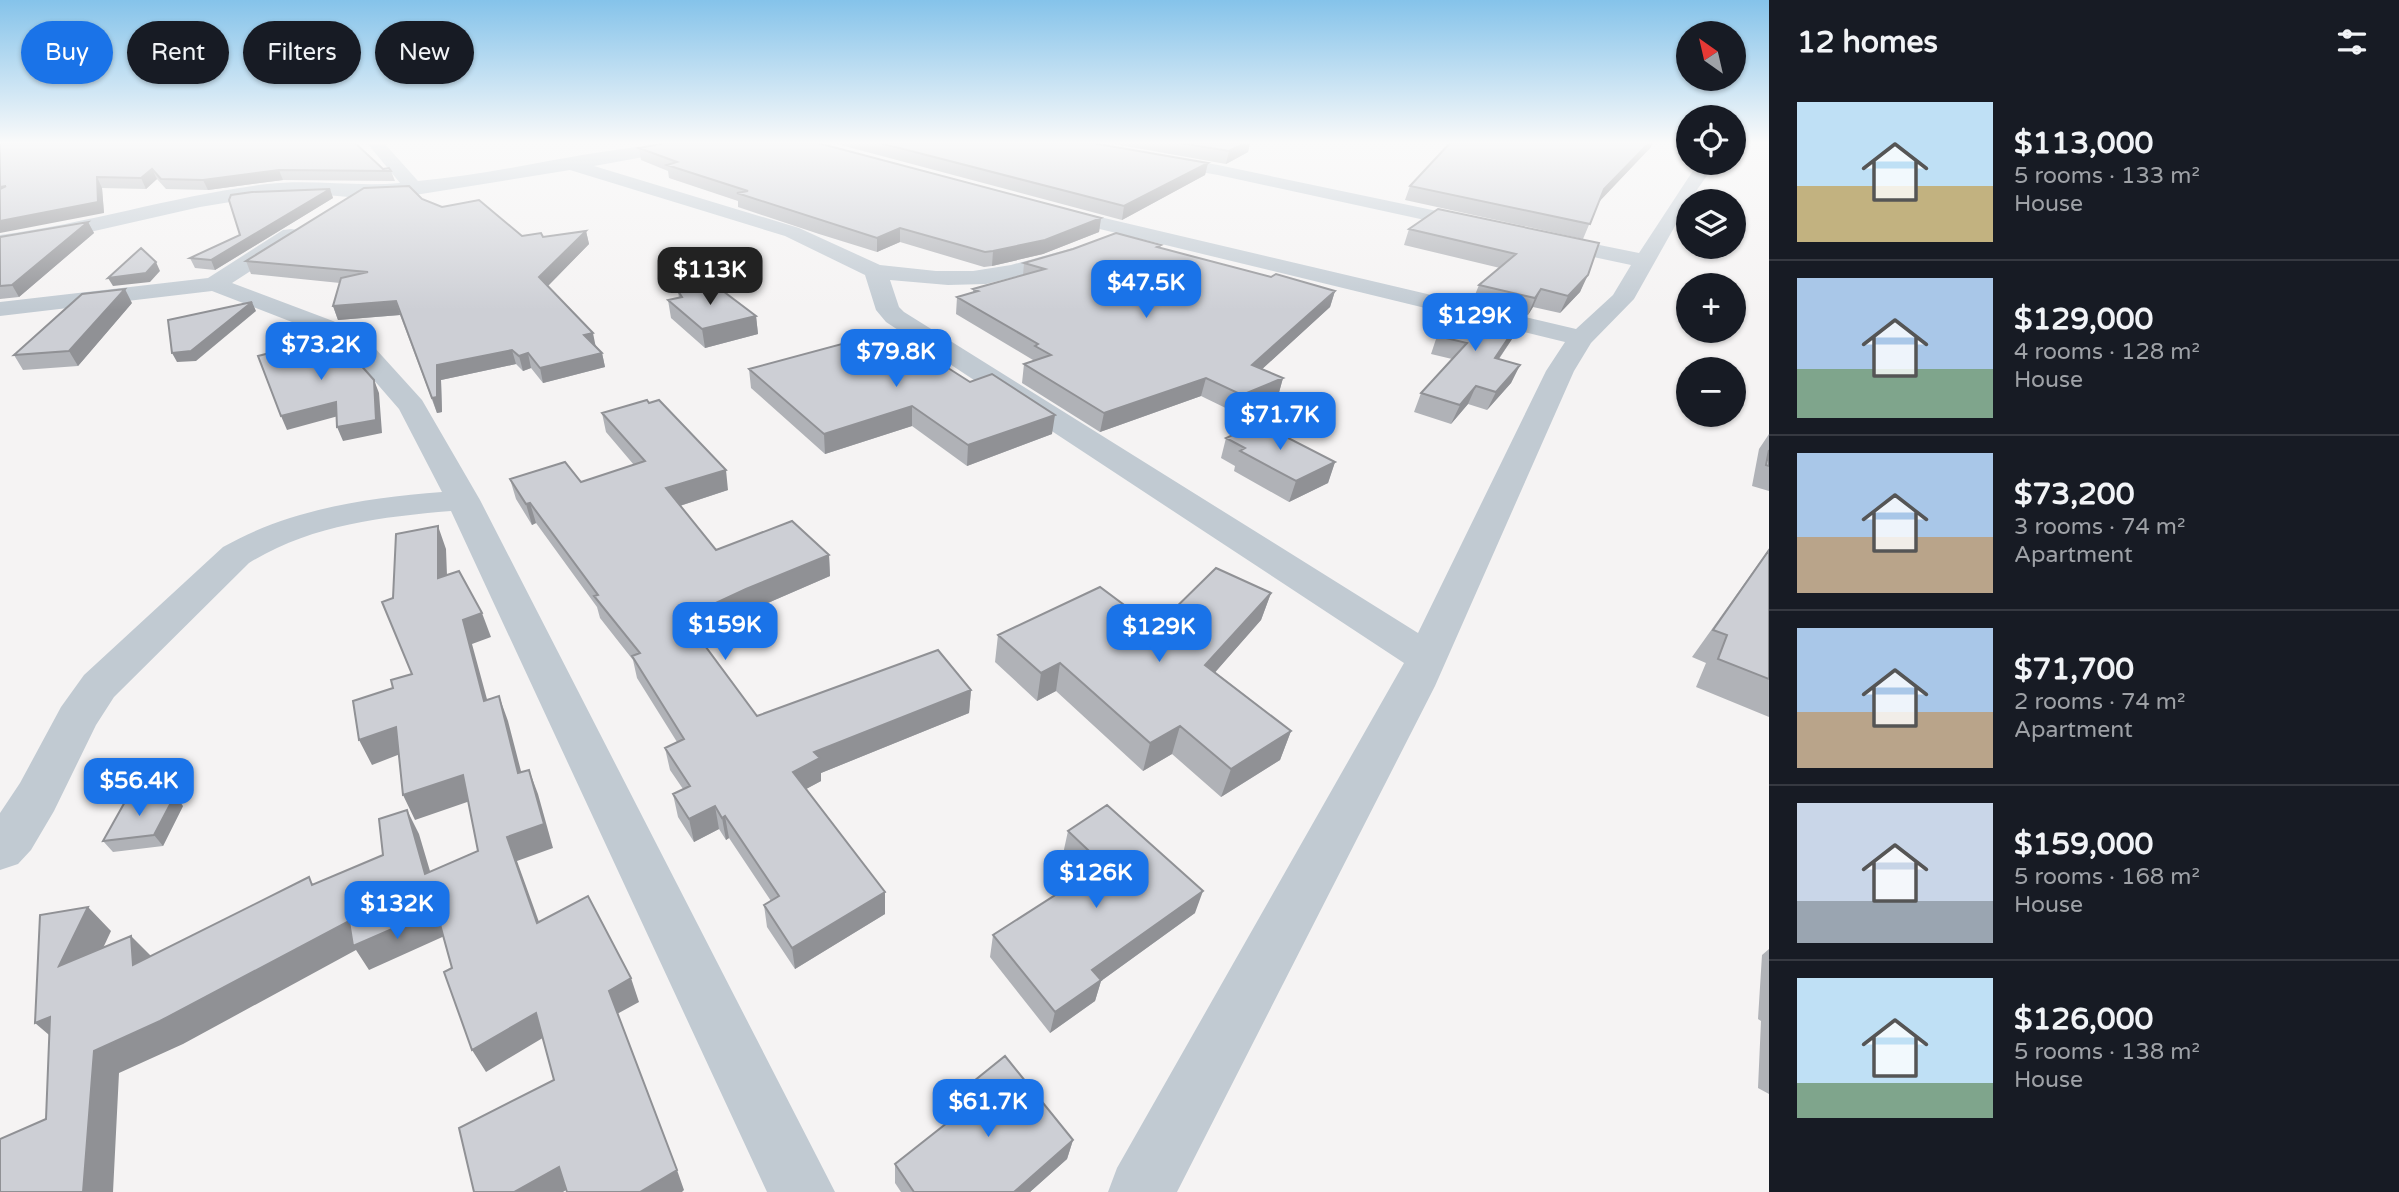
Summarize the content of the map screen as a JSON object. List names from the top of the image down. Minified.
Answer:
{"north":"top left","page":{"heading":"12 homes","map_buttons":["+","−"],"chip":["Buy","Rent","Filters","New"],"list":[{"name":"$113,000","note":"5 rooms · 133 m² · House"},{"name":"$129,000","note":"4 rooms · 128 m² · House"},{"name":"$73,200","note":"3 rooms · 74 m² · Apartment"},{"name":"$71,700","note":"2 rooms · 74 m² · Apartment"},{"name":"$159,000","note":"5 rooms · 168 m² · House"},{"name":"$126,000","note":"5 rooms · 138 m² · House"}],"price":["$113K","$47.5K","$129K","$73.2K","$79.8K","$71.7K","$159K","$129K","$56.4K","$126K","$132K","$61.7K"]}}
